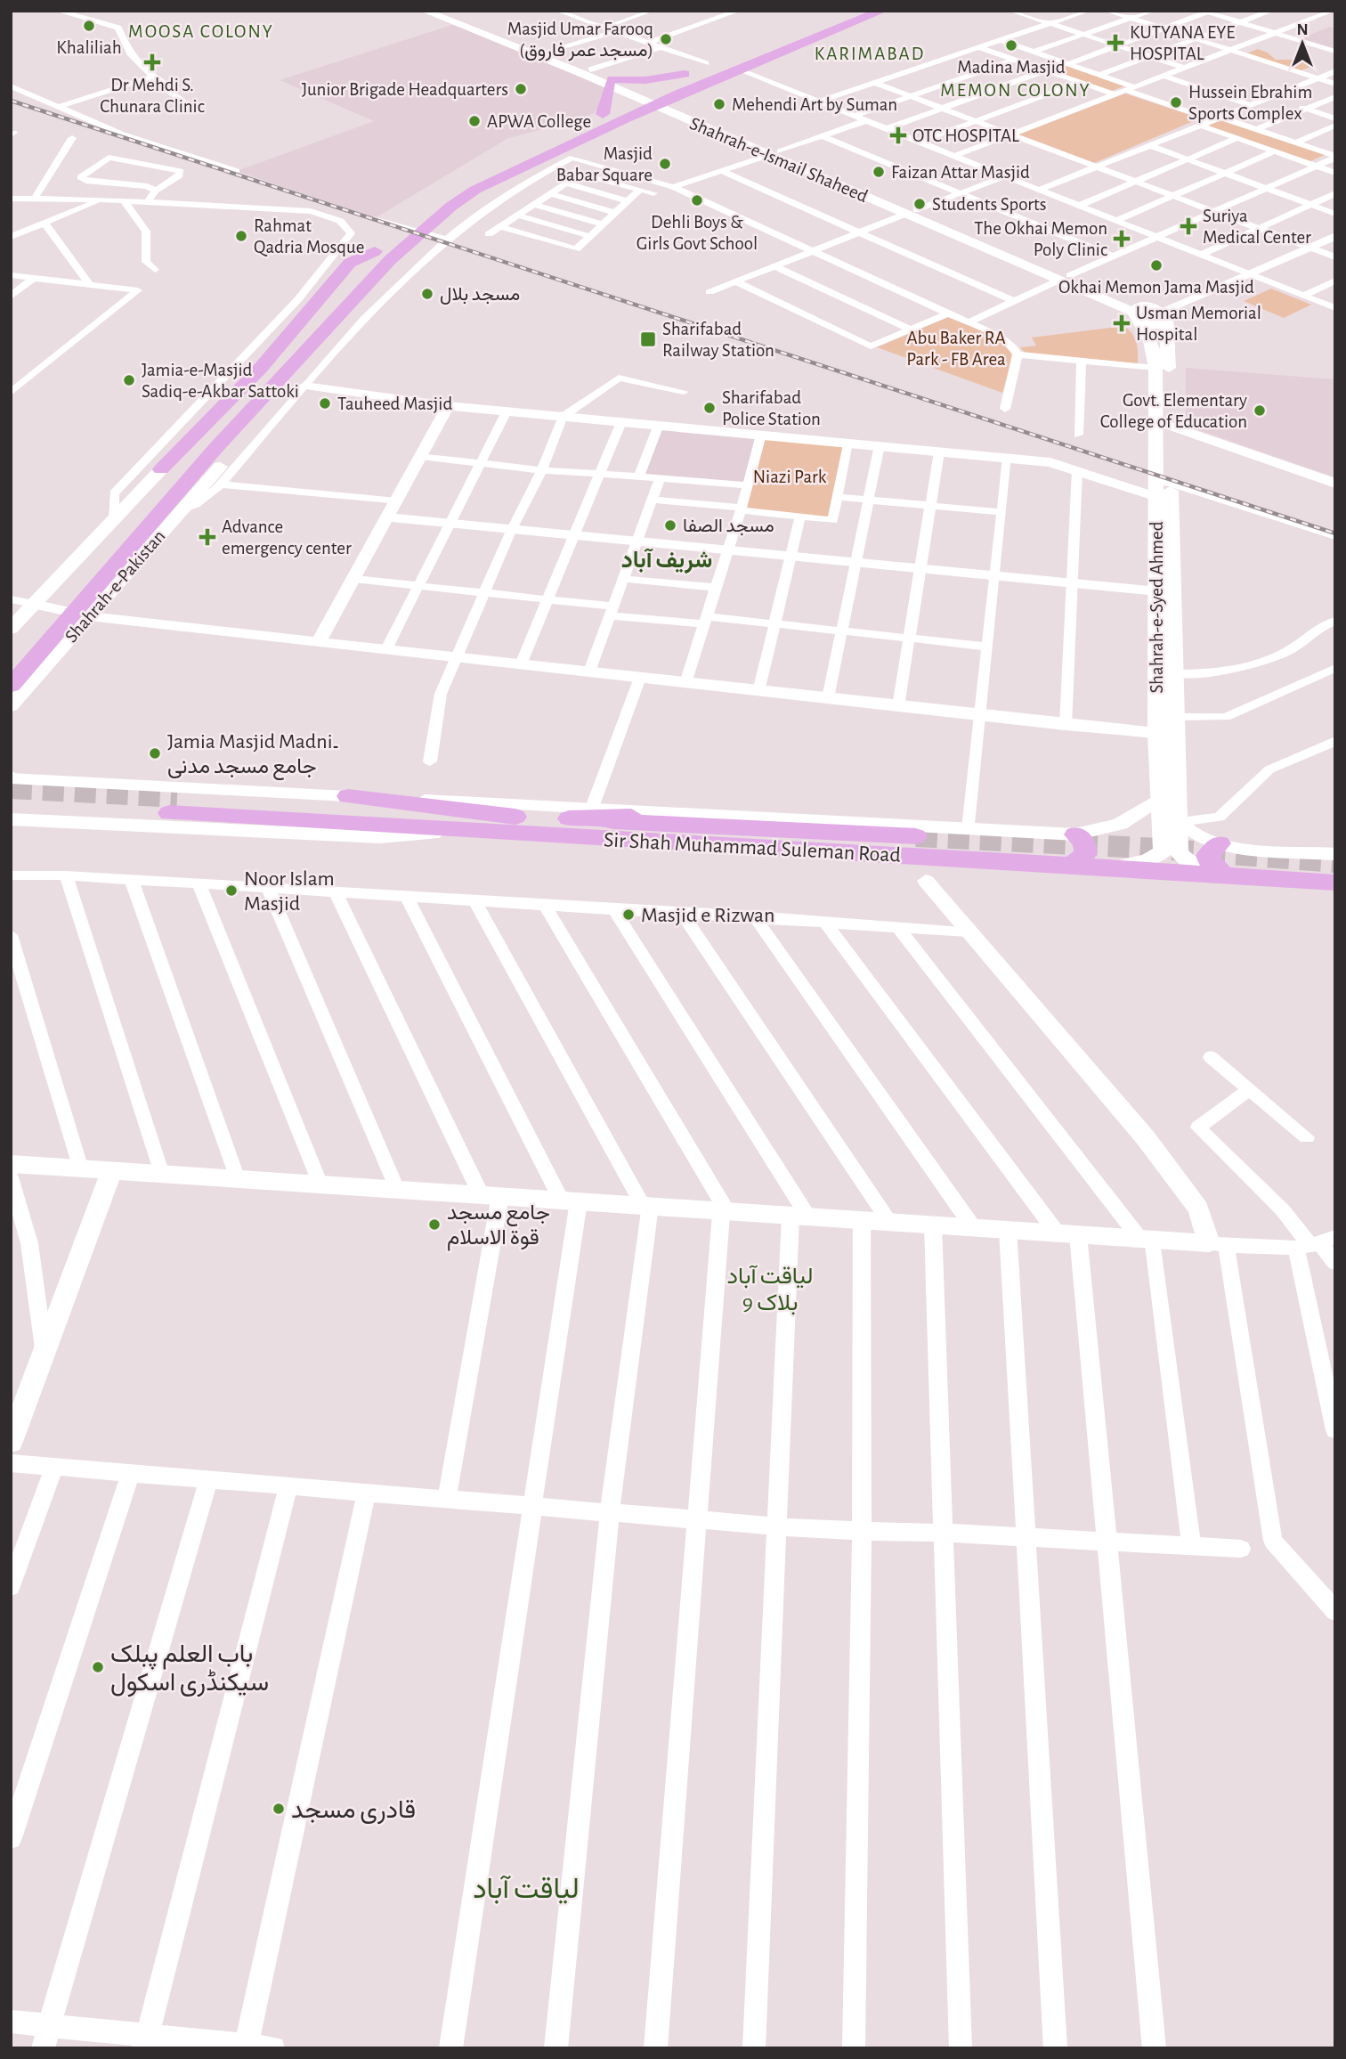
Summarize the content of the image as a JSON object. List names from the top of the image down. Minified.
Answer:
{"streets":{"highway":["Sir Shah Muhammad Suleman Road"],"main road":["Shahrah-e-Ismail Shaheed","Shahrah-e-Pakistan","Shahrah-e-Syed Ahmed"]},"crossings":[["Shahrah-e-Ismail Shaheed","Shahrah-e-Syed Ahmed"],["Shahrah-e-Syed Ahmed","Sir Shah Muhammad Suleman Road"]],"districts":["MOOSA COLONY","KARIMABAD","MEMON COLONY","شريف آباد","لیاقت آباد بلاک 9","لیاقت آباد"],"parks":["Abu Baker RA Park - FB Area","Niazi Park"],"places":{"other":["Khaliliah","Masjid Umar Farooq (مسجد عمر فاروق)","Madina Masjid","Junior Brigade Headquarters","Hussein Ebrahim Sports Complex","Mehendi Art by Suman","APWA College","Masjid Babar Square","Faizan Attar Masjid","Dehli Boys & Girls Govt School","Students Sports","Rahmat Qadria Mosque","Okhai Memon Jama Masjid","مسجد بلال","Jamia-e-Masjid Sadiq-e-Akbar Sattoki","Tauheed Masjid","Sharifabad Police Station","Govt. Elementary College of Education","مسجد الصفا","Jamia Masjid Madni۔ جامع مسجد مدنی","Noor Islam Masjid","Masjid e Rizwan","جامع مسجد قوۃ الاسلام","باب العلم پبلک سیکنڈری اسکول","قادری مسجد"],"health":["KUTYANA EYE HOSPITAL","Dr Mehdi S. Chunara Clinic","OTC HOSPITAL","Suriya Medical Center","The Okhai Memon Poly Clinic","Usman Memorial Hospital","Advance emergency center"],"transit":["Sharifabad Railway Station"]},"north":"top"}
